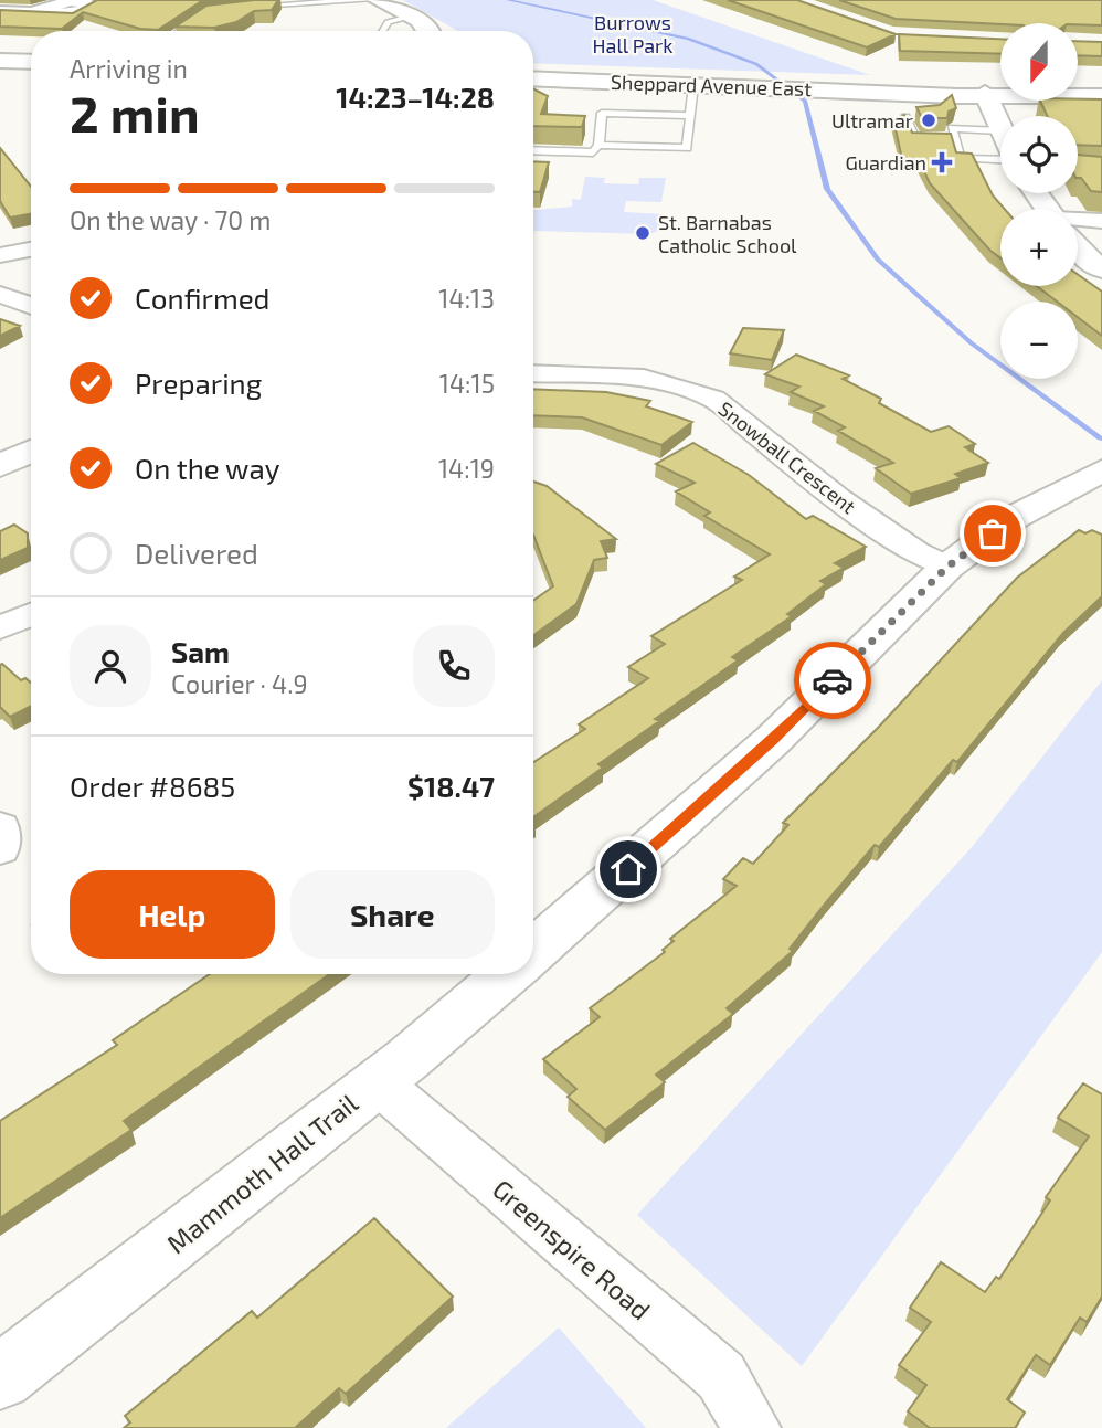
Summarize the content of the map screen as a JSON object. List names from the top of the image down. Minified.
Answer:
{"streets":{"street":["Sheppard Avenue East","Snowball Crescent","Mammoth Hall Trail","Greenspire Road"]},"crossings":[["Mammoth Hall Trail","Greenspire Road"]],"parks":["Burrows Hall Park"],"places":{"other":["Ultramar","St. Barnabas Catholic School"],"health":["Guardian"]},"north":"bottom","page":{"map_buttons":["+","−"],"heading":["2 min","Arriving in","14:23–14:28"],"panel":["Sam","Courier · 4.9","Order #8685","$18.47"],"bar":"On the way · 70 m","list":[["Confirmed","14:13"],["Preparing","14:15"],["On the way","14:19"],"Delivered"],"buttons":["Help","Share"]}}
